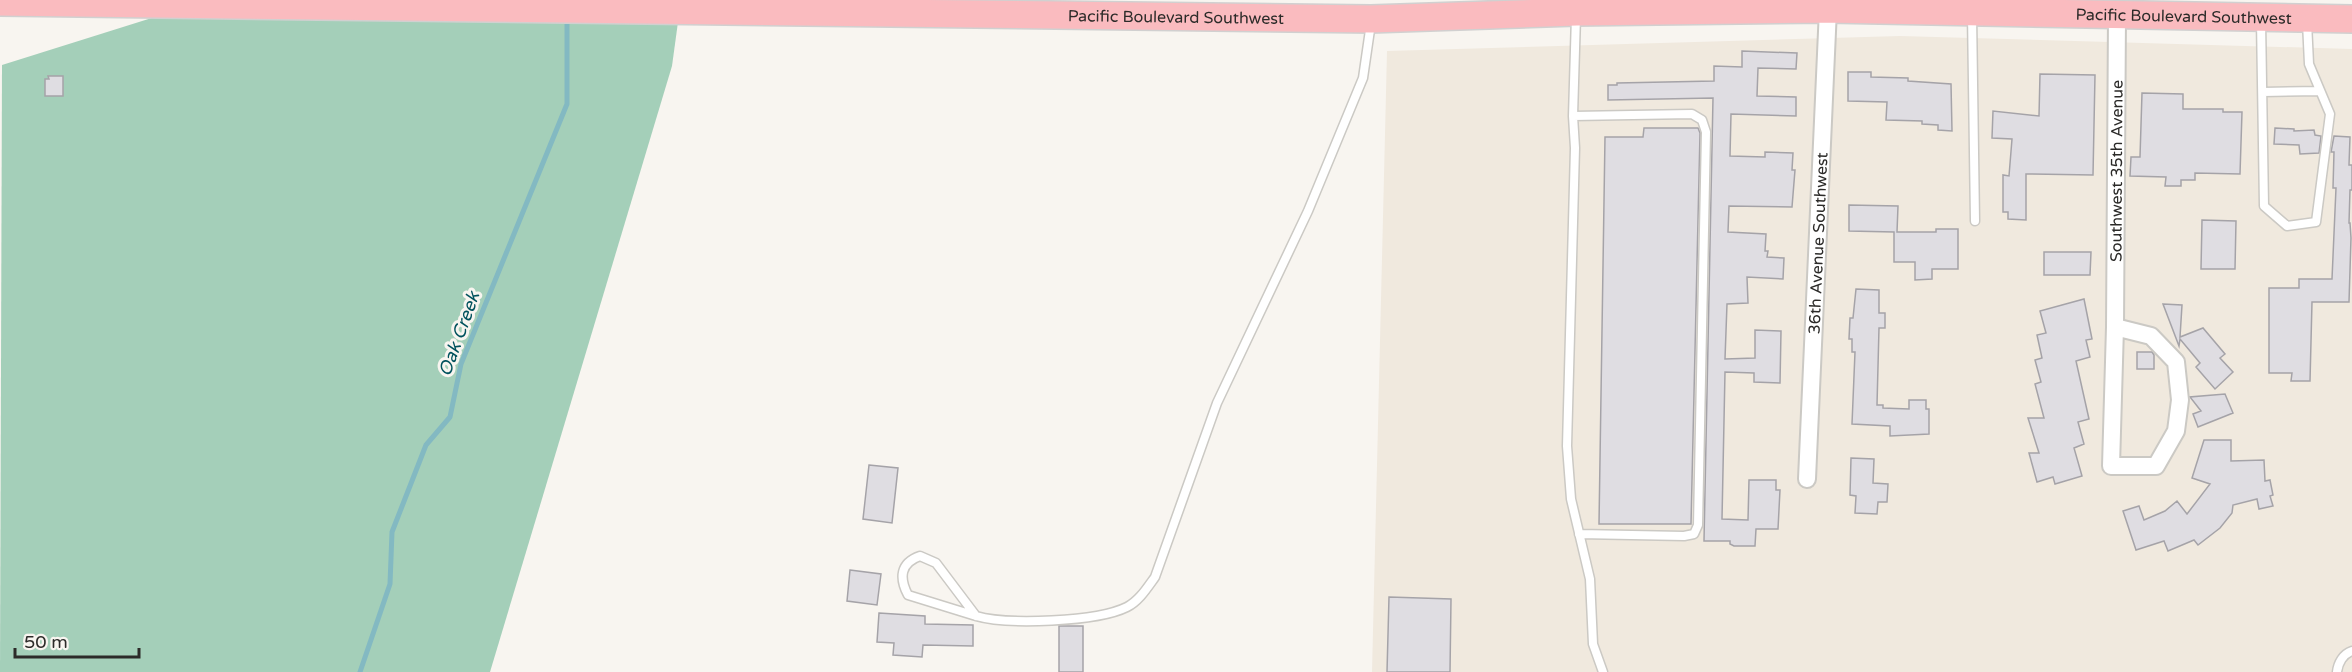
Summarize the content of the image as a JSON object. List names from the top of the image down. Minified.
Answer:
{"streets":{"main road":["Pacific Boulevard Southwest"],"street":["Southwest 35th Avenue","36th Avenue Southwest"]},"crossings":[["Pacific Boulevard Southwest","Southwest 35th Avenue"],["Pacific Boulevard Southwest","36th Avenue Southwest"]],"water":["Oak Creek"],"scale_bar":"50 m"}
